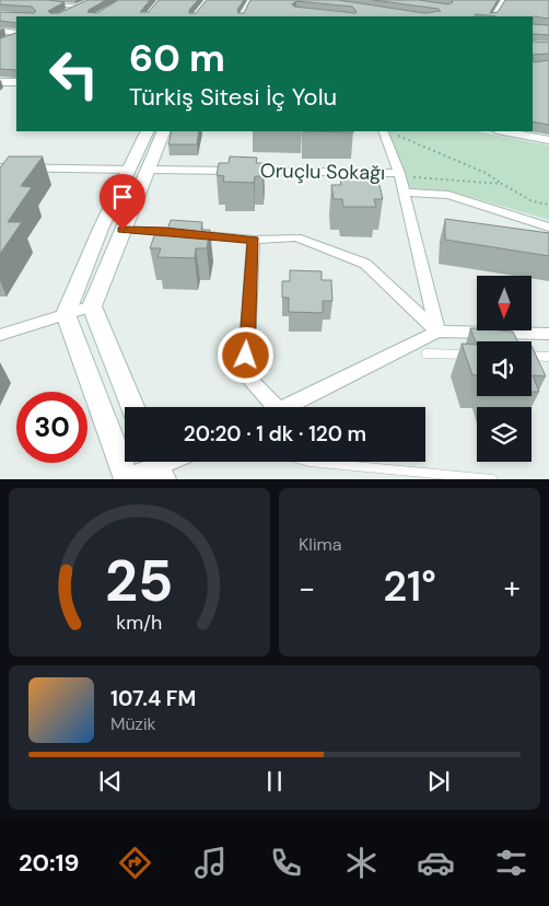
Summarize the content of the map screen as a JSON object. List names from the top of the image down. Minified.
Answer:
{"streets":{"street":["Oruçlu Sokağı"]},"north":"bottom","page":{"turn":["60 m","Türkiş Sitesi İç Yolu"],"limit":"30","trip":"20:20 · 1 dk · 120 m","tile":"Klima","heat":["−","21°","+"],"song":["107.4 FM","Müzik"],"tabs":"20:19","gauge":["25","km/h"]}}
